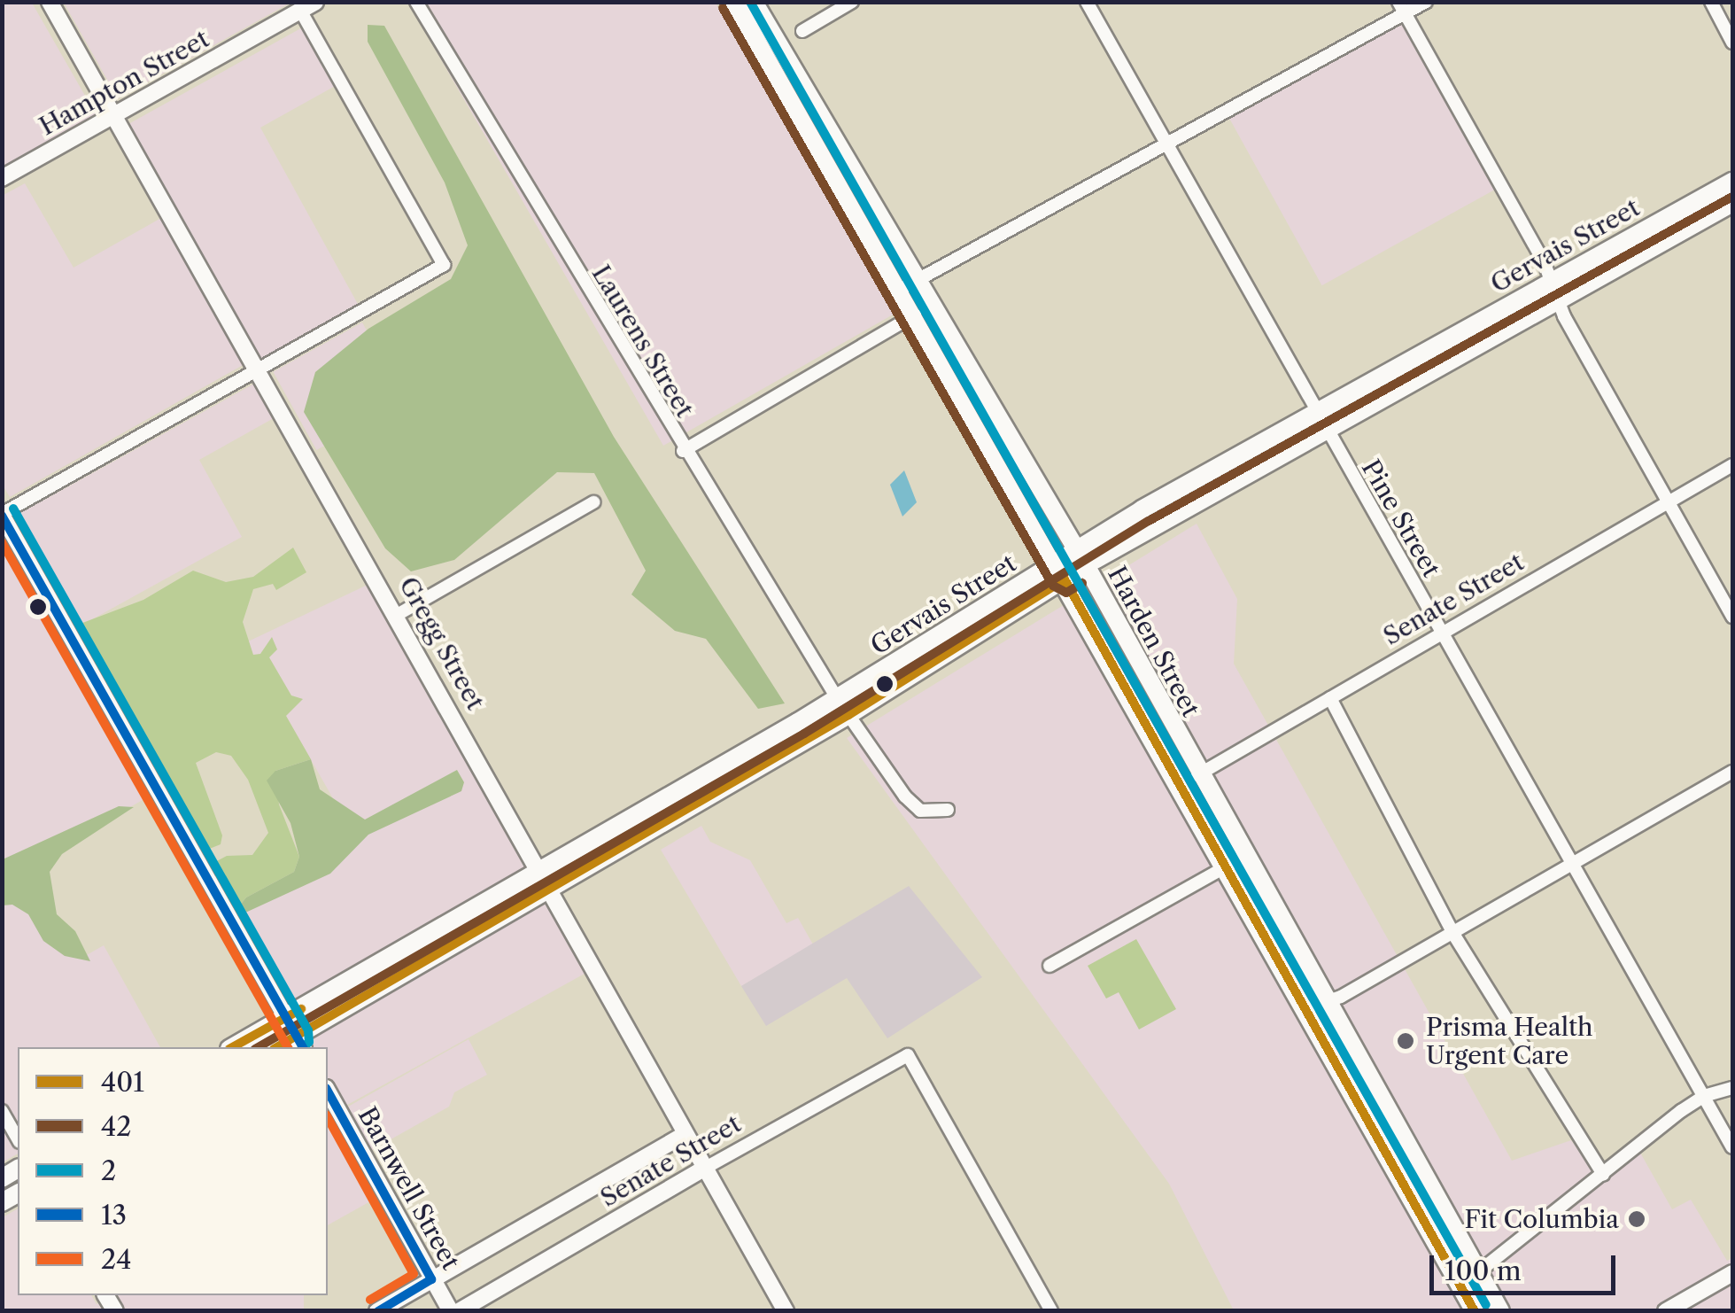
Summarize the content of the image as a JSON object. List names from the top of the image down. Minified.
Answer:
{"streets":{"main road":["Gervais Street","Harden Street"],"street":["Hampton Street","Laurens Street","Pine Street","Senate Street","Gregg Street","Barnwell Street"]},"crossings":[["Hampton Street","Gregg Street"],["Gervais Street","Laurens Street"],["Gervais Street","Pine Street"],["Gervais Street","Harden Street"],["Gervais Street","Gregg Street"],["Pine Street","Senate Street"],["Senate Street","Harden Street"],["Senate Street","Gregg Street"],["Senate Street","Barnwell Street"]],"places":["Prisma Health Urgent Care","Fit Columbia"],"lines":["transit line 2","transit line 42","transit line 13","transit line 24","transit line 401"],"legend":["401","42","2","13","24"],"scale_bar":"100 m"}
